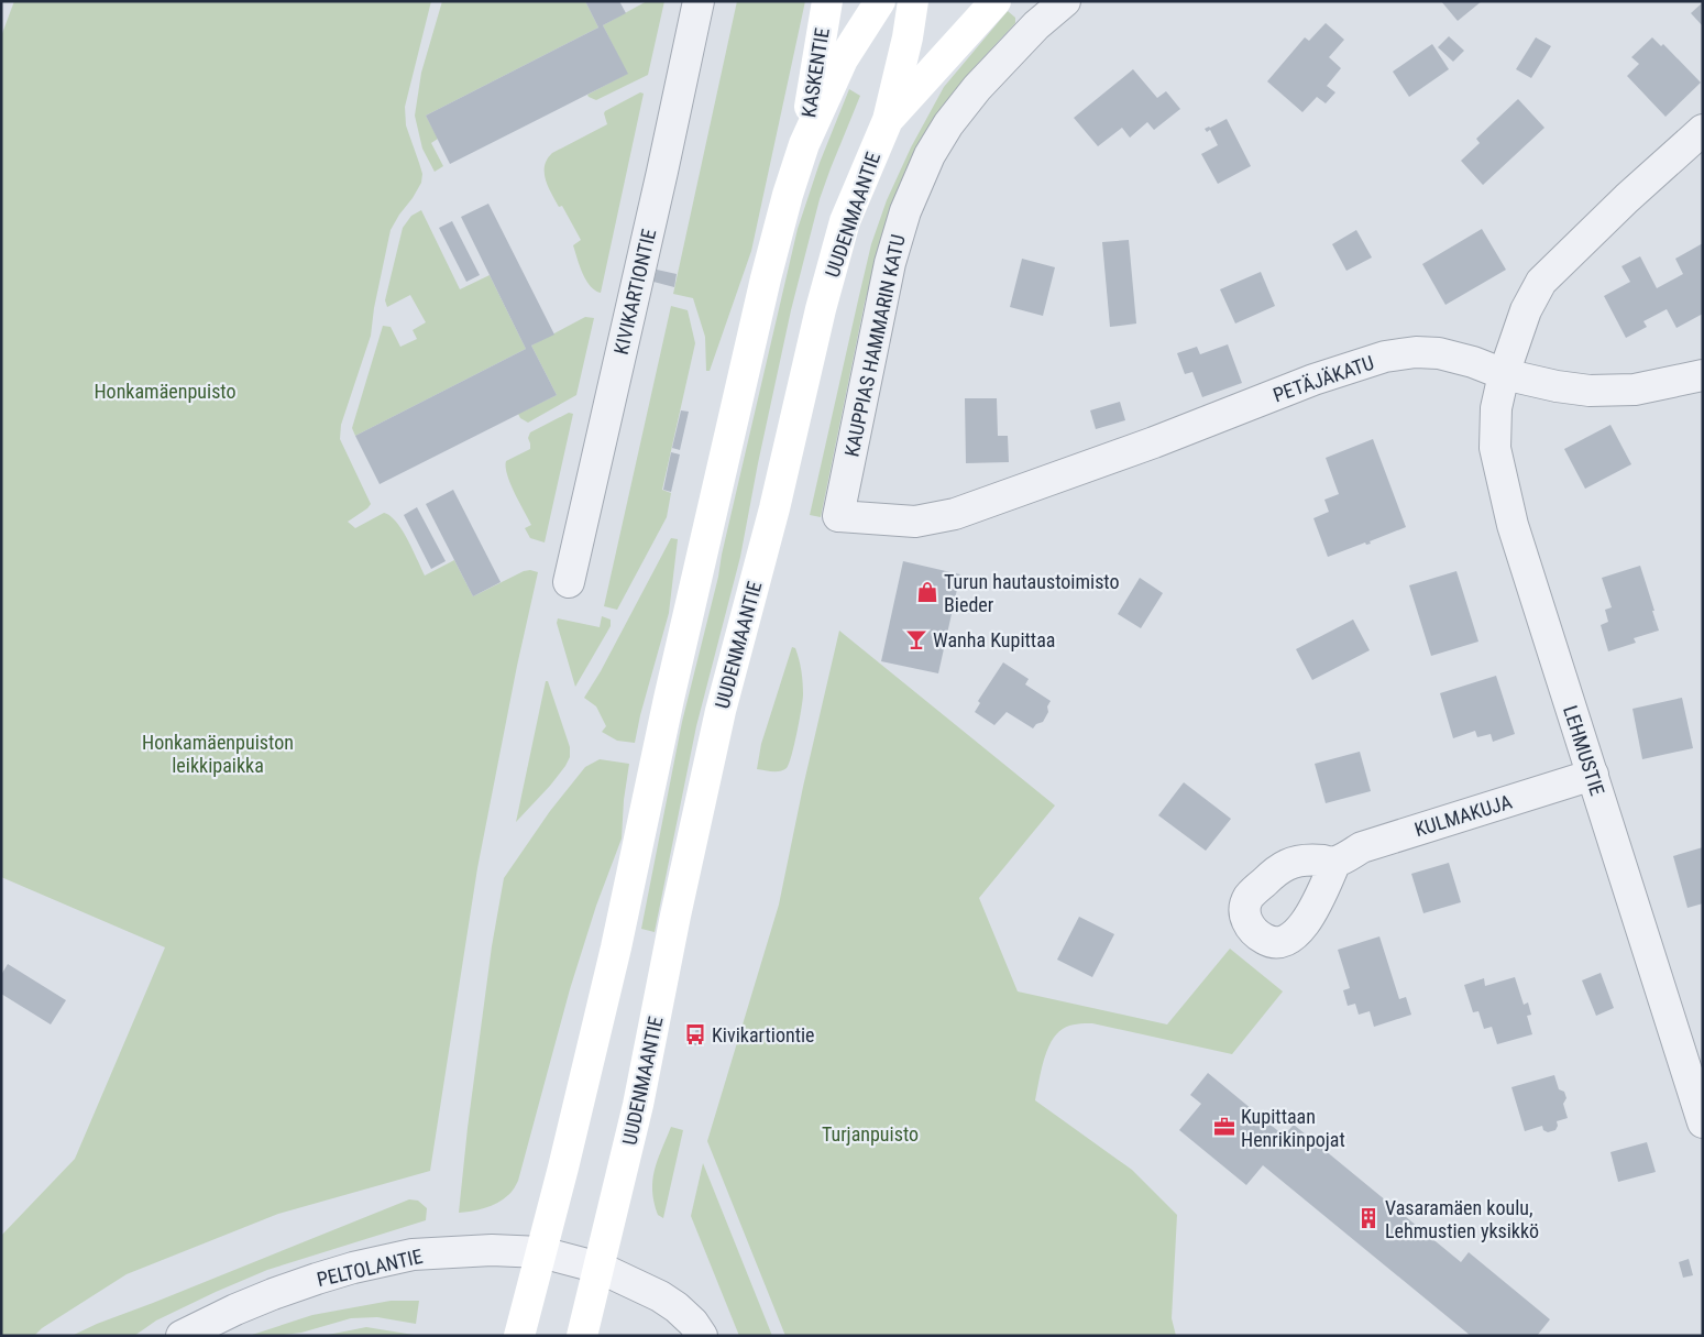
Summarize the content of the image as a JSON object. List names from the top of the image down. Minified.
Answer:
{"streets":{"main road":["KASKENTIE","UUDENMAANTIE"],"street":["KIVIKARTIONTIE","KAUPPIAS HAMMARIN KATU","PETÄJÄKATU","LEHMUSTIE","KULMAKUJA","PELTOLANTIE"]},"crossings":[["UUDENMAANTIE","PELTOLANTIE"],["KAUPPIAS HAMMARIN KATU","PETÄJÄKATU"],["PETÄJÄKATU","LEHMUSTIE"],["LEHMUSTIE","KULMAKUJA"]],"parks":["Honkamäenpuisto","Honkamäenpuiston leikkipaikka","Turjanpuisto"],"places":{"shop":["Turun hautaustoimisto Bieder"],"bar":["Wanha Kupittaa"],"bus stop":["Kivikartiontie"],"office":["Kupittaan Henrikinpojat"],"building":["Vasaramäen koulu, Lehmustien yksikkö"]}}
